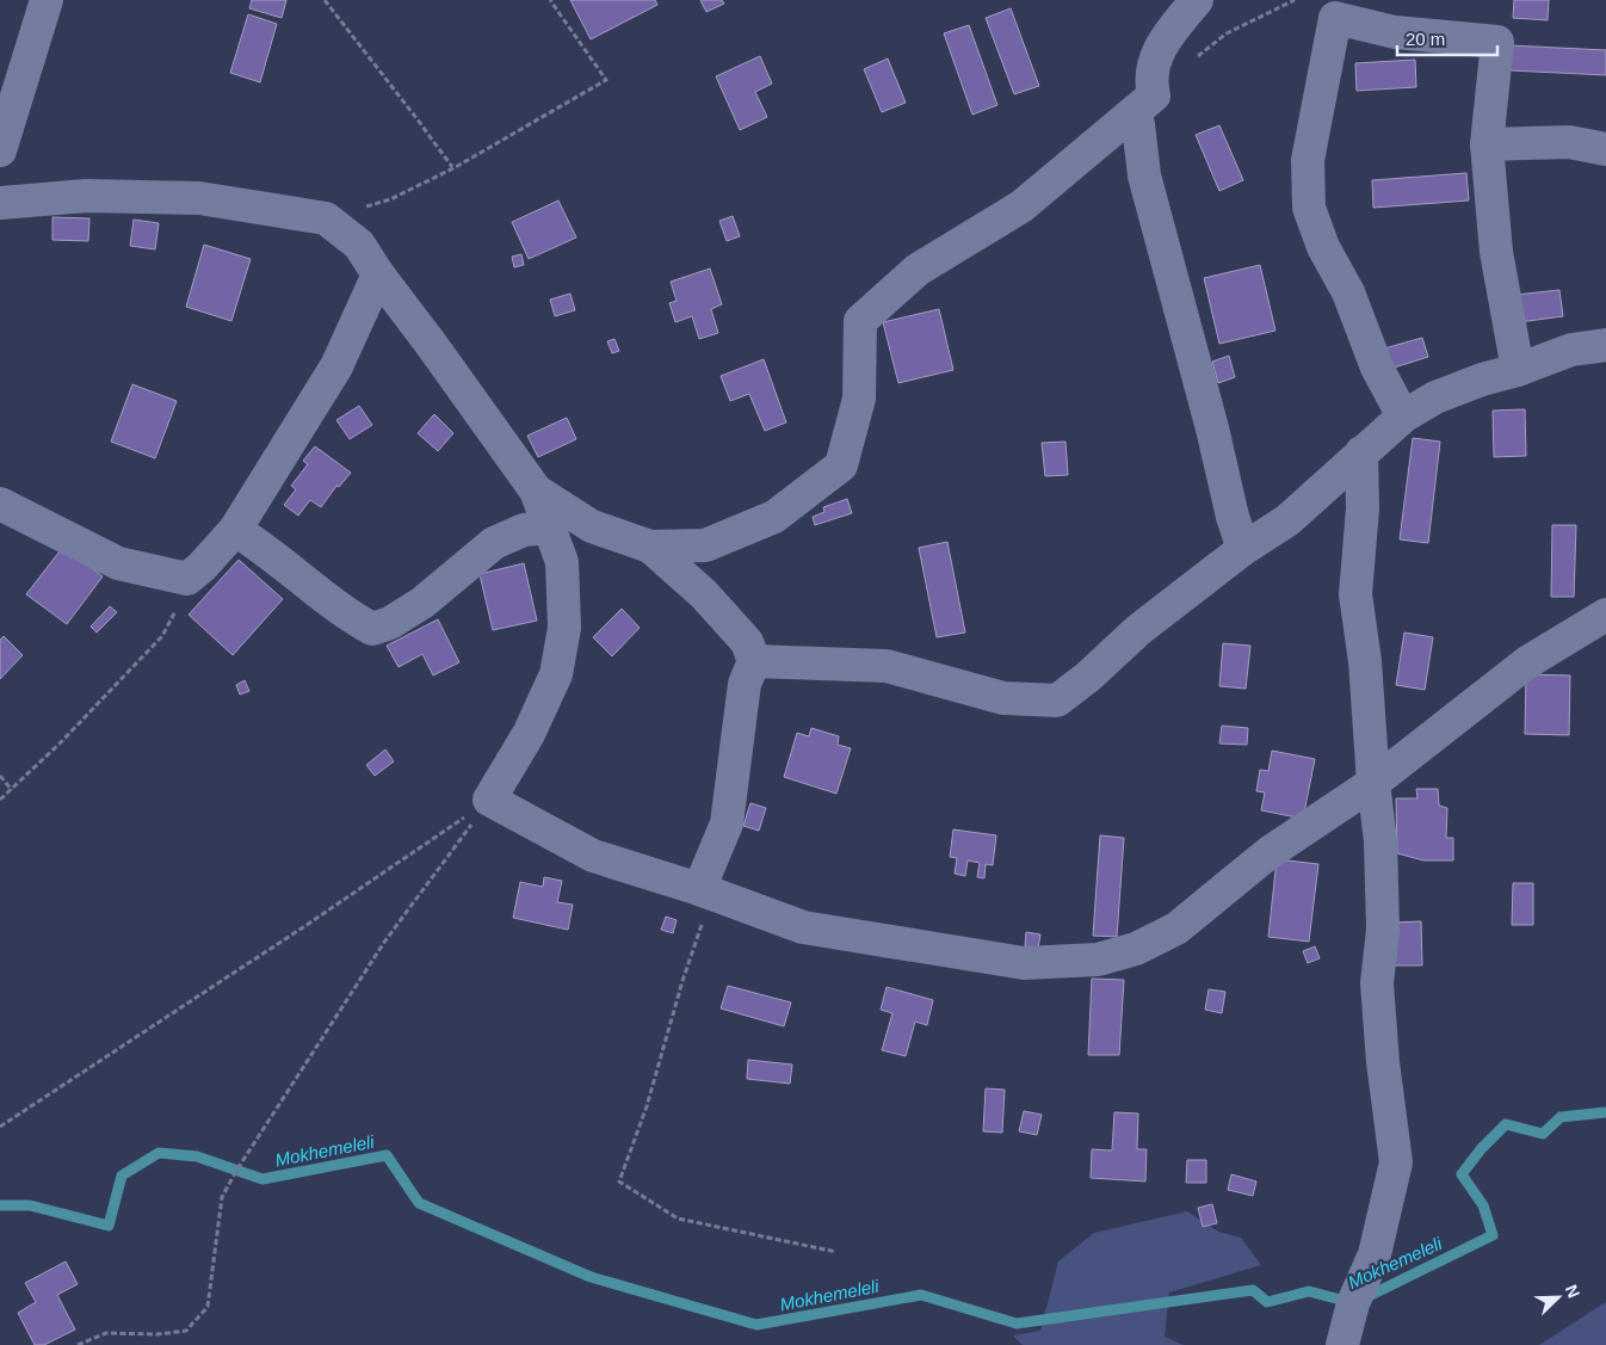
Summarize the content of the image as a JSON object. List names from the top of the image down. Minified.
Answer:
{"water":["Mokhemeleli"],"scale_bar":"20 m","north":"top right"}
